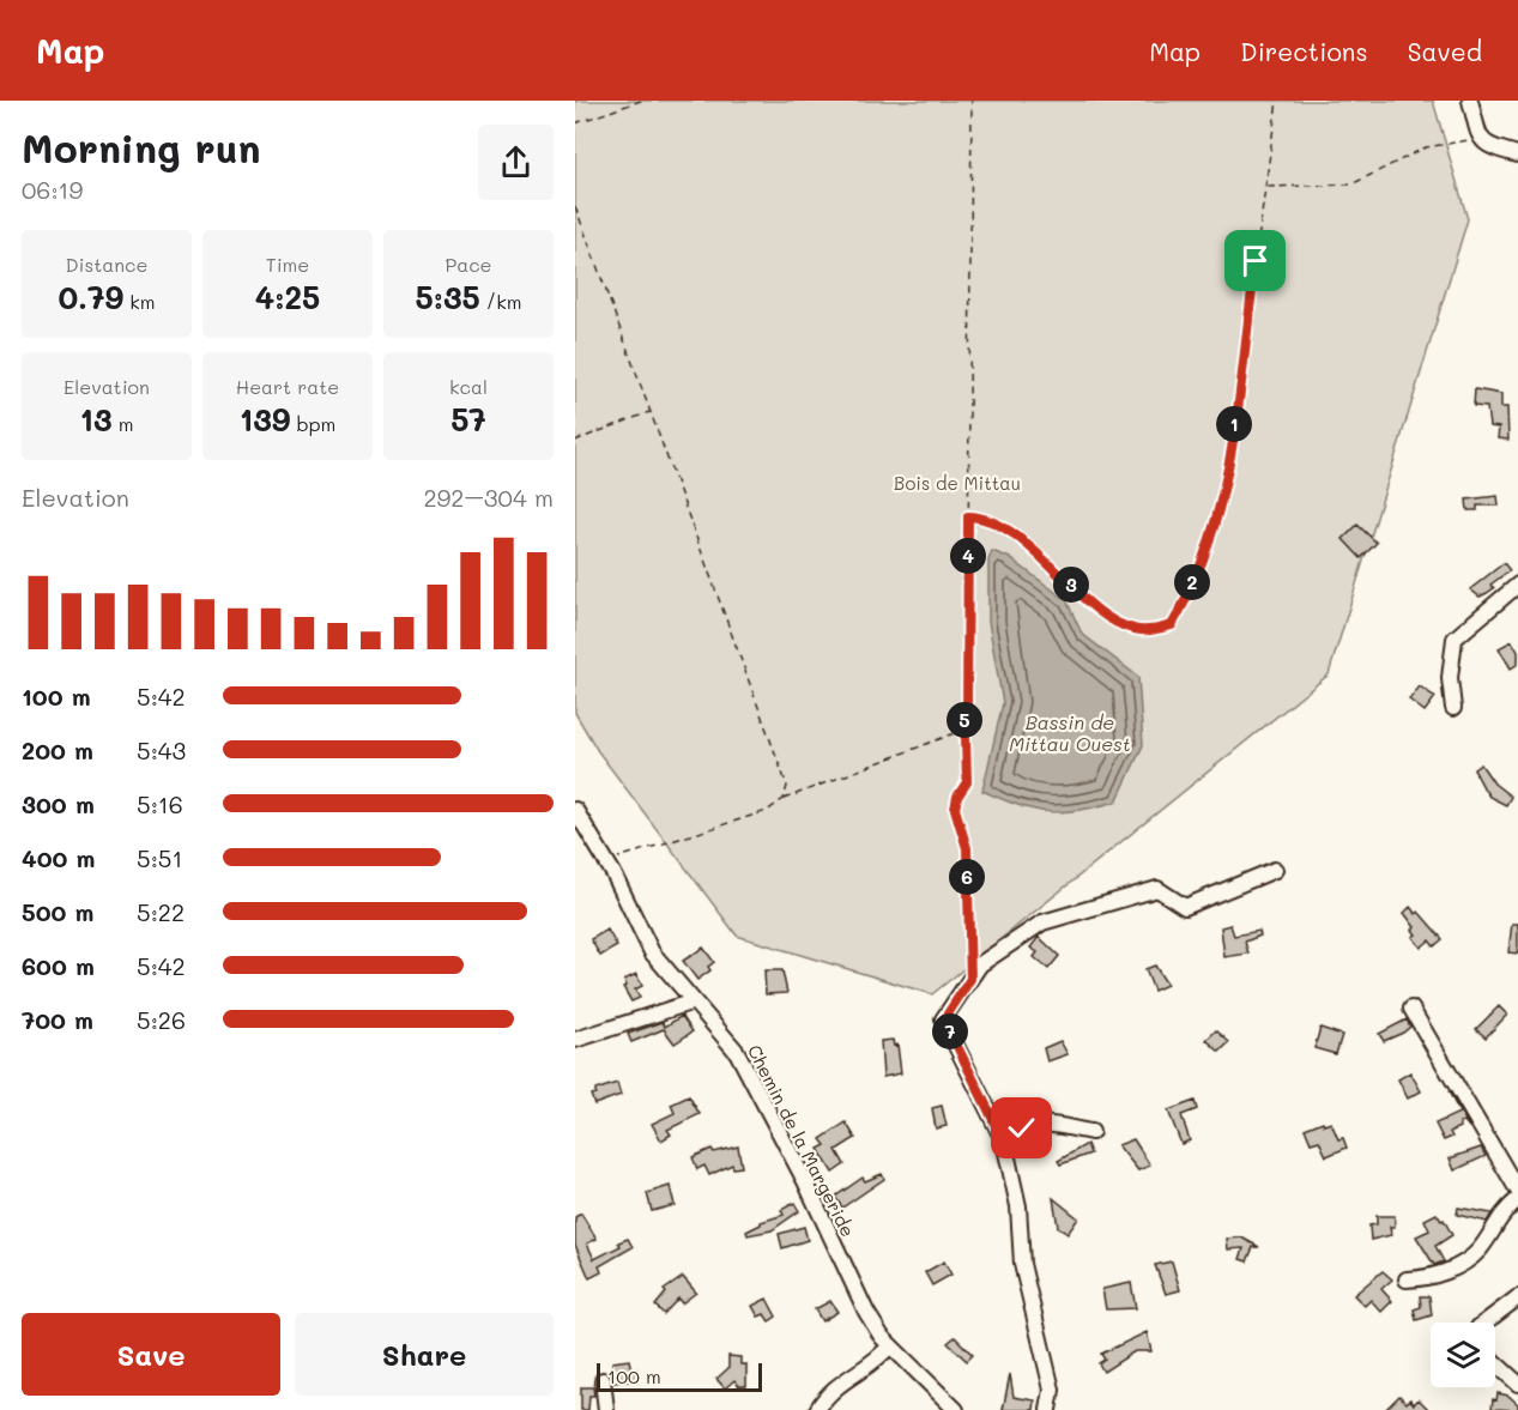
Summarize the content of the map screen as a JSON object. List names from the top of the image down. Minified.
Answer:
{"streets":{"street":["Chemin de la Margeride"]},"water":["Bassin de Mittau Ouest"],"parks":["Bois de Mittau"],"scale_bar":"100 m","page":{"header":"Map","nav":["Map","Directions","Saved"],"heading":["Morning run","06:19"],"stats":[["Distance","0.79 km"],["Time","4:25"],["Pace","5:35 /km"],["Elevation","13 m"],["Heart rate","139 bpm"],["kcal","57"]],"pins":["1","4","2","3","5","6","7"],"chart":["Elevation","292–304 m"],"list":[{"name":"100 m","note":"5:42"},{"name":"200 m","note":"5:43"},{"name":"300 m","note":"5:16"},{"name":"400 m","note":"5:51"},{"name":"500 m","note":"5:22"},{"name":"600 m","note":"5:42"},{"name":"700 m","note":"5:26"}],"buttons":["Save","Share"],"scale":"100 m"}}
